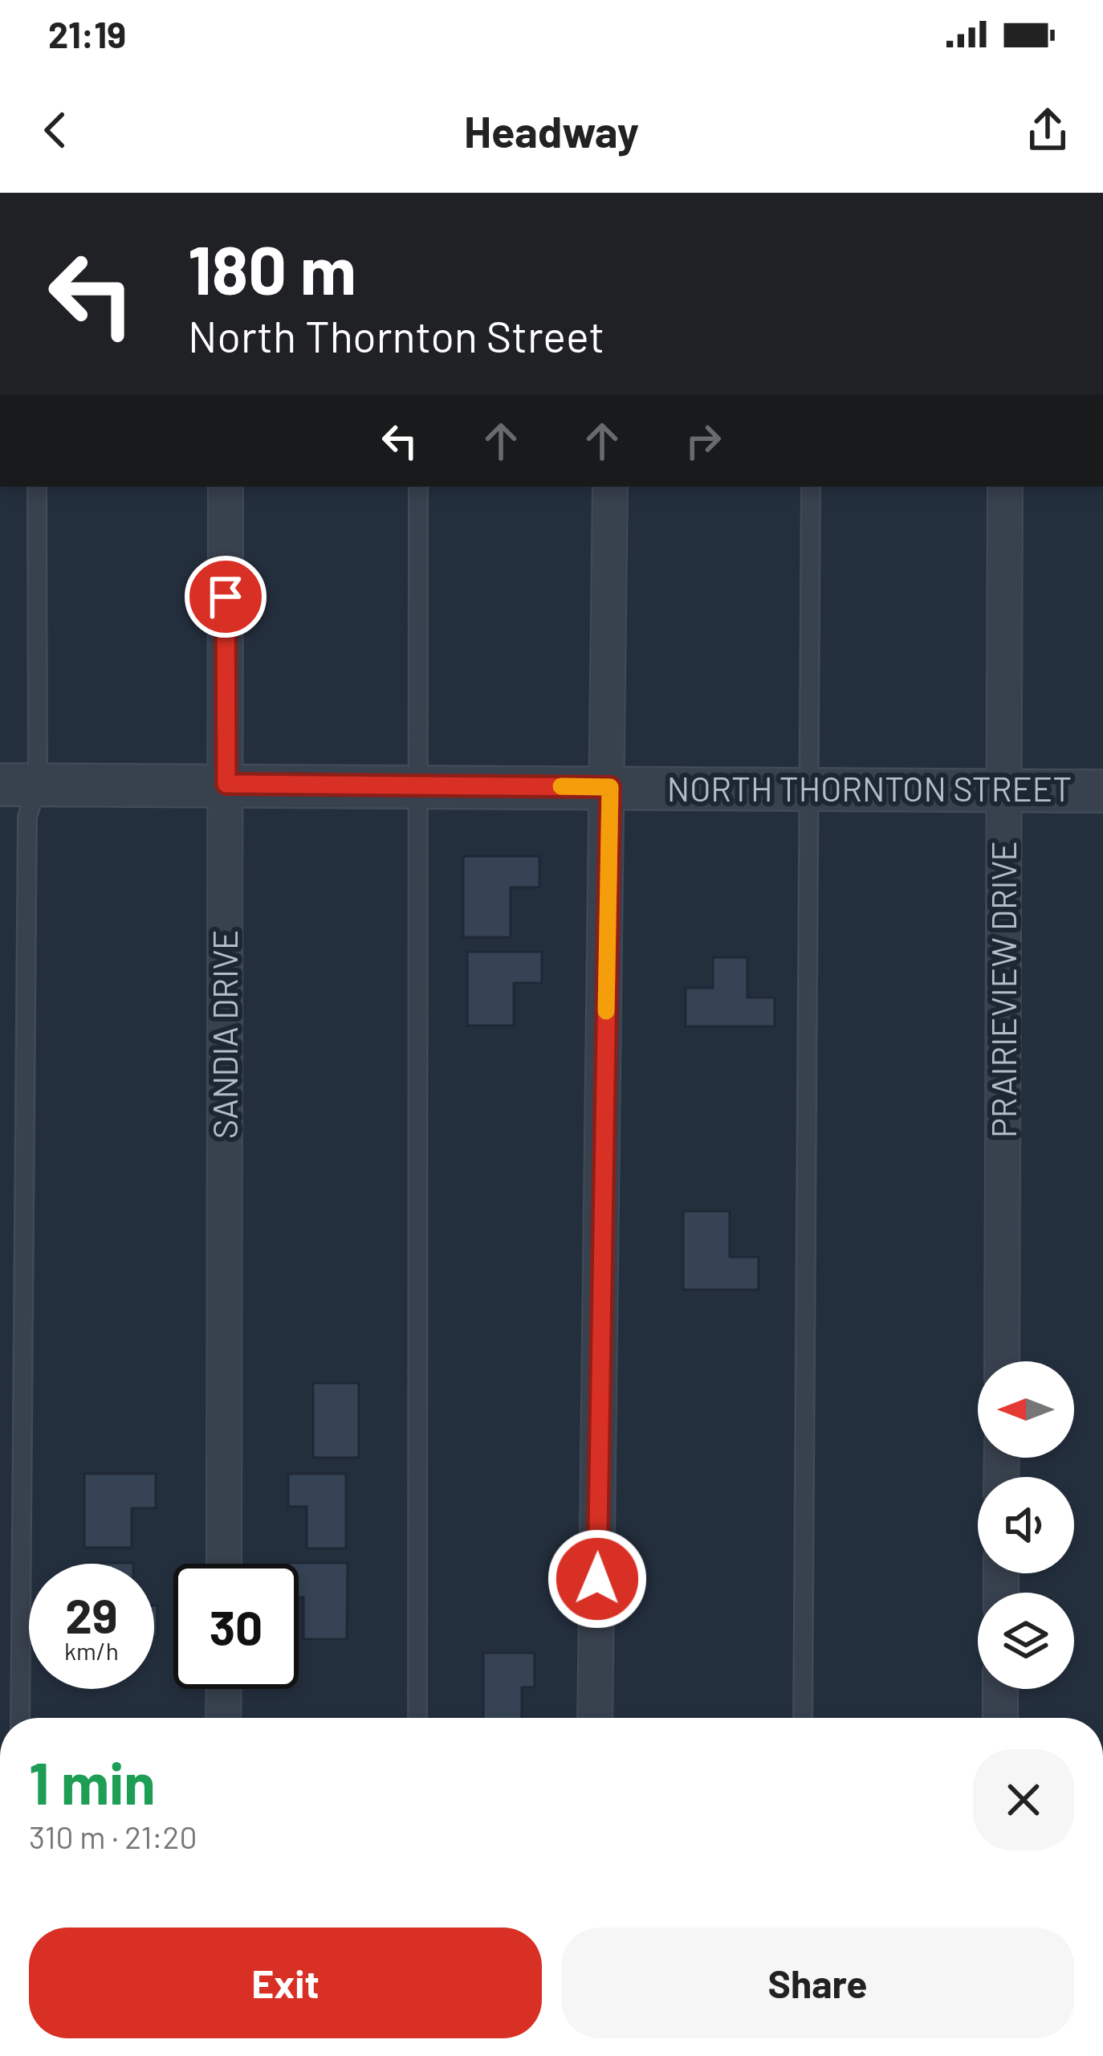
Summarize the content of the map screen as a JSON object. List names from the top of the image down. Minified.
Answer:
{"streets":{"street":["NORTH THORNTON STREET","PRAIRIEVIEW DRIVE","SANDIA DRIVE"]},"crossings":[["NORTH THORNTON STREET","PRAIRIEVIEW DRIVE"],["NORTH THORNTON STREET","SANDIA DRIVE"]],"north":"left","page":{"status":"21:19","header":"Headway","turn":["180 m","North Thornton Street"],"speed":"29 km/h","limit":"30","heading":["1 min","310 m · 21:20"],"buttons":["Exit","Share"]}}
